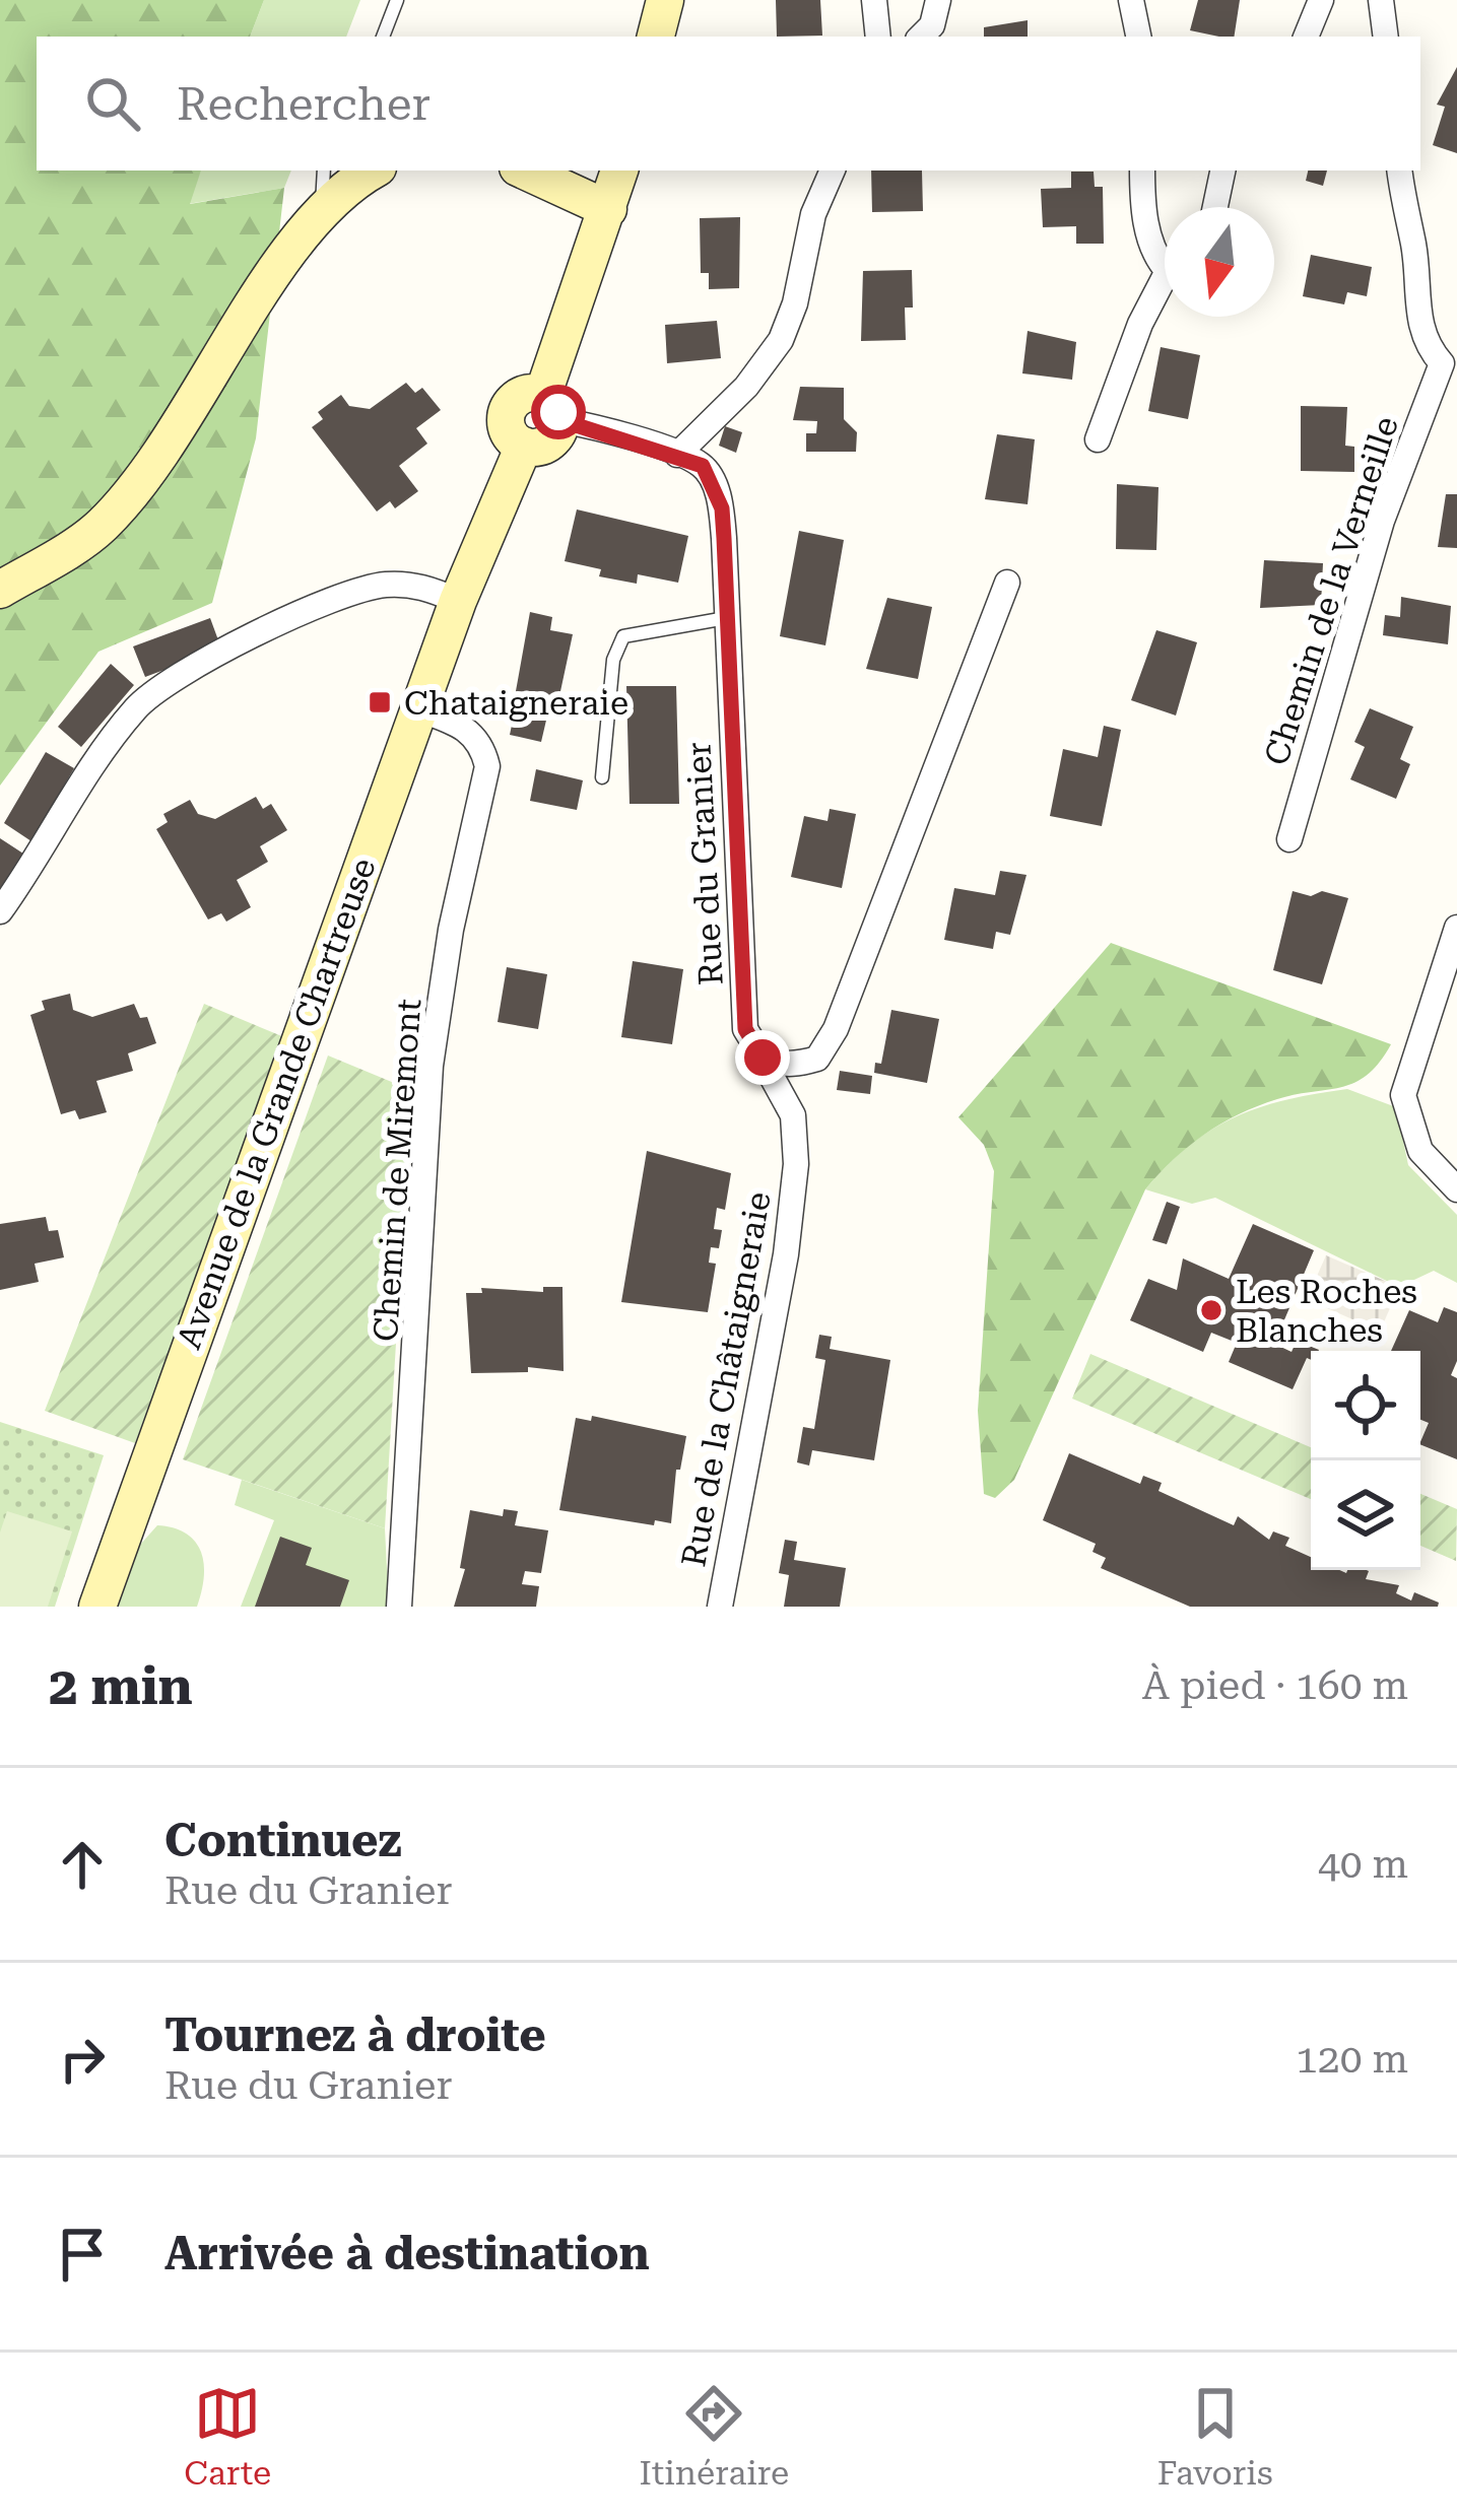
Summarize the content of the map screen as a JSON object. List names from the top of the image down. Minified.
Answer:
{"streets":{"main road":["Avenue de la Grande Chartreuse"],"street":["Chemin de la Verneille","Rue du Granier","Chemin de Miremont","Rue de la Châtaigneraie"]},"crossings":[["Rue du Granier","Avenue de la Grande Chartreuse"],["Rue du Granier","Rue de la Châtaigneraie"],["Avenue de la Grande Chartreuse","Chemin de Miremont"]],"places":{"transit":["Chataigneraie"],"other":["Les Roches Blanches"]},"north":"bottom","page":{"search":"Rechercher","heading":["2 min","À pied · 160 m"],"list":[["Continuez","Rue du Granier","40 m"],["Tournez à droite","Rue du Granier","120 m"],"Arrivée à destination"],"nav":["Carte","Itinéraire","Favoris"]}}
